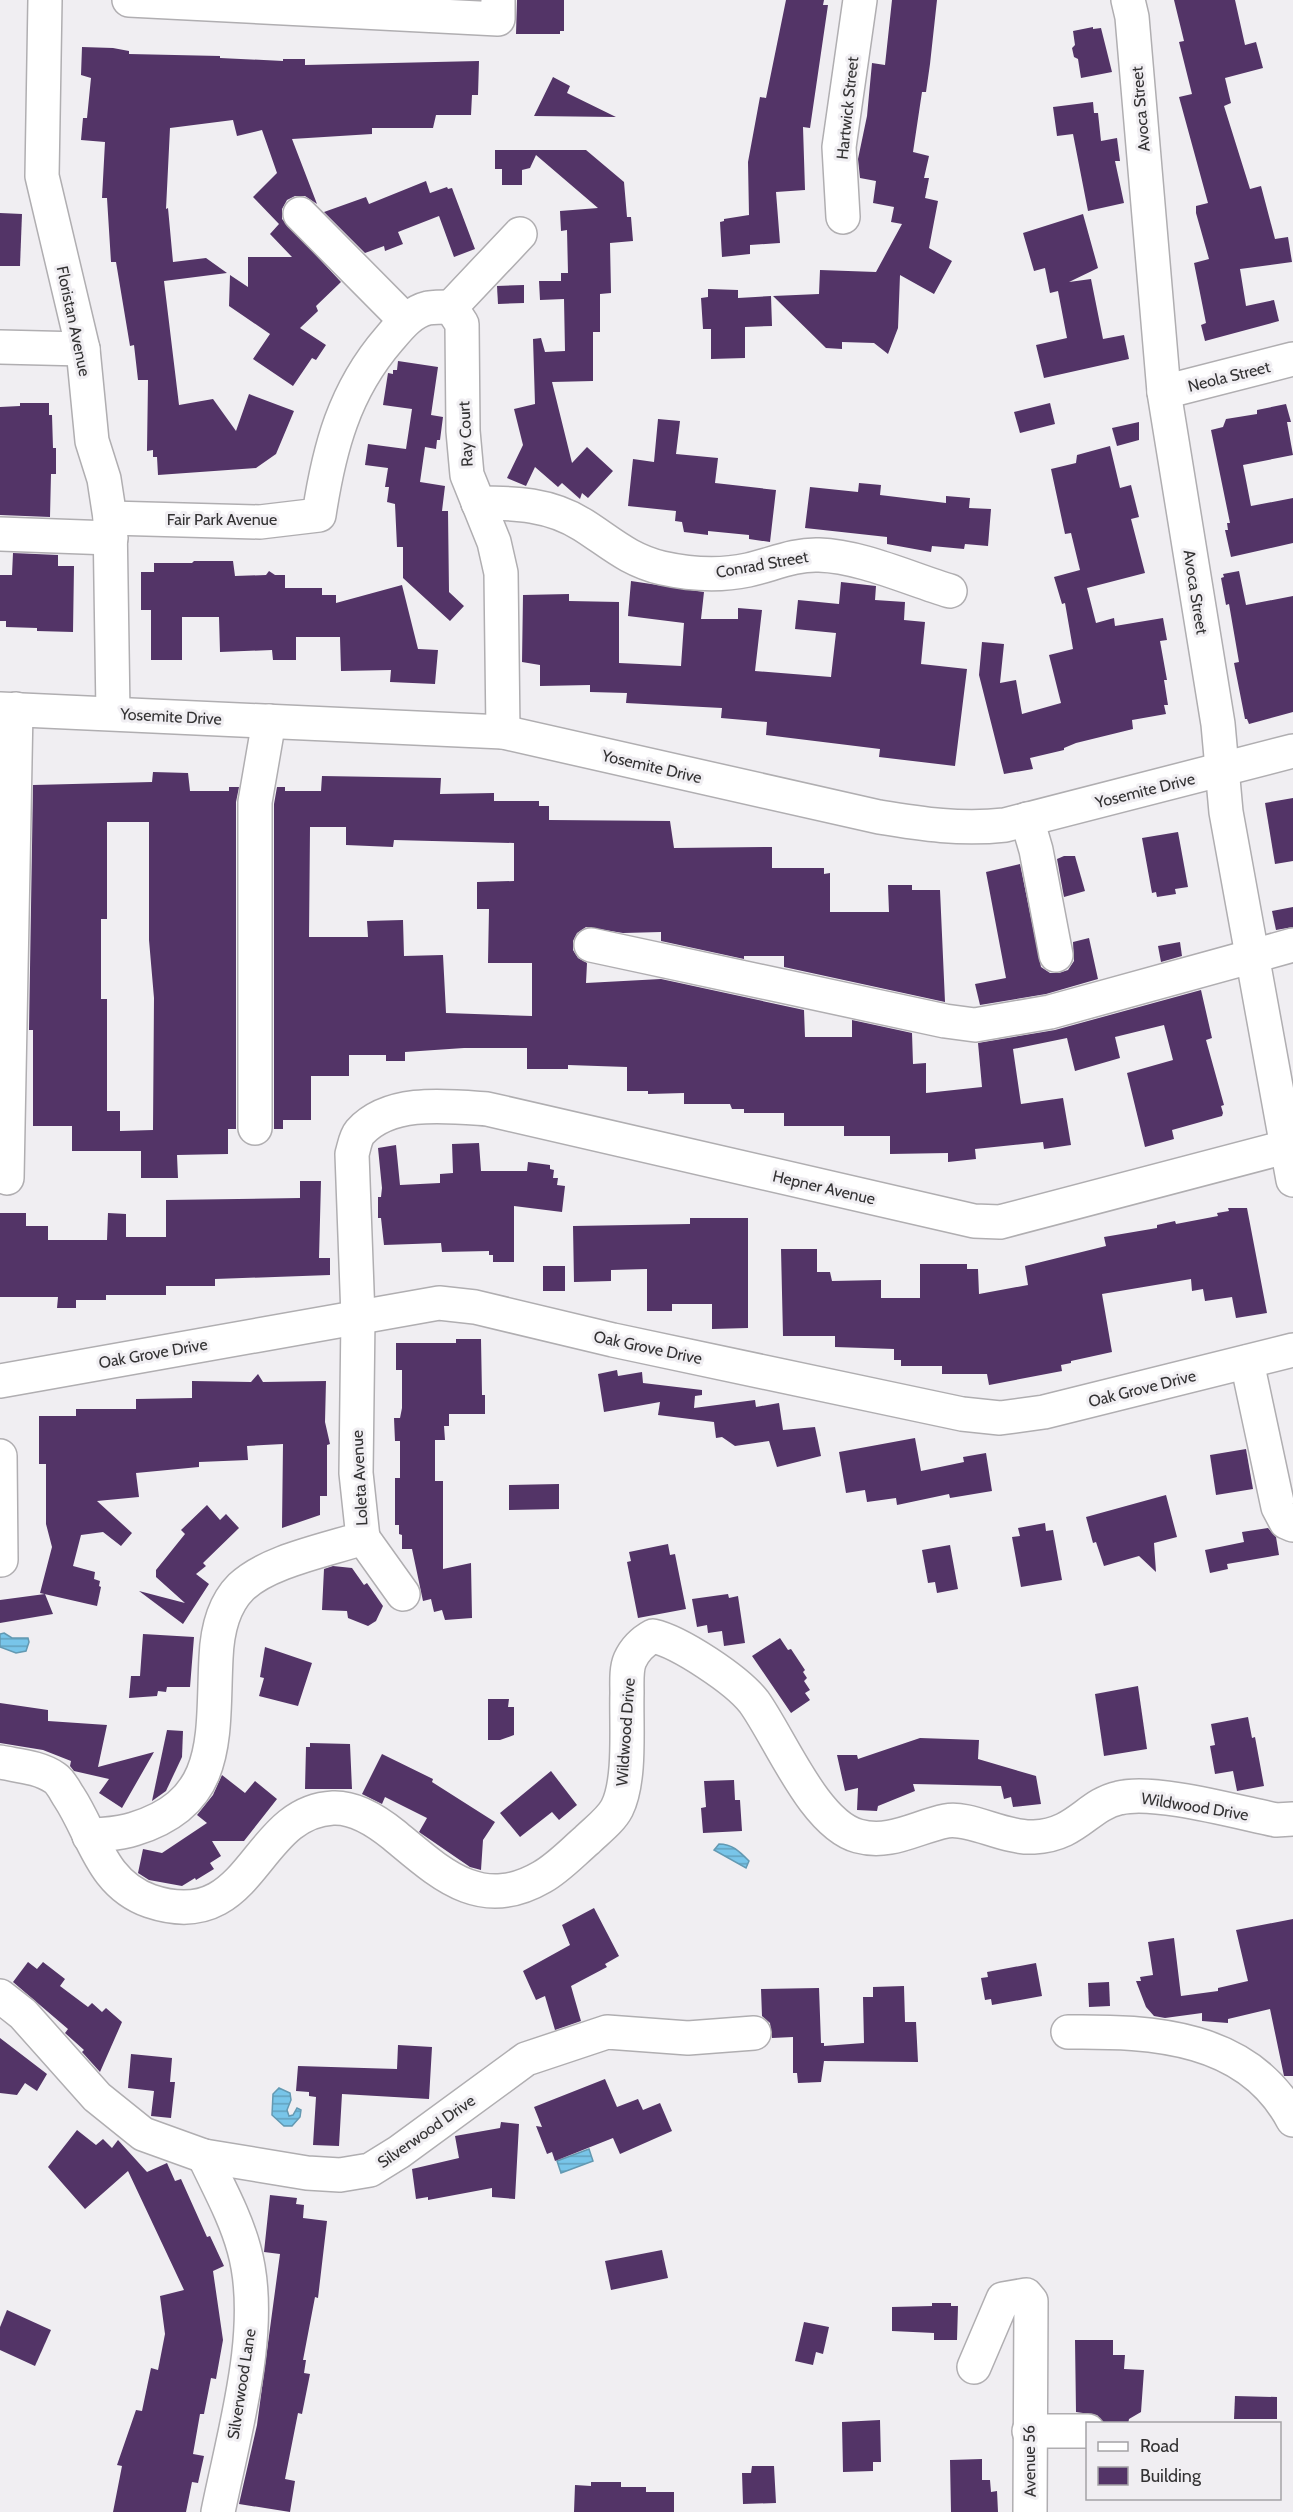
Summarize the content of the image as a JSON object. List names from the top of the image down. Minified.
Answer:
{"streets":{"street":["Hartwick Street","Avoca Street","Floristan Avenue","Neola Street","Ray Court","Fair Park Avenue","Conrad Street","Yosemite Drive","Hepner Avenue","Oak Grove Drive","Loleta Avenue","Wildwood Drive","Silverwood Drive","Silverwood Lane","Avenue 56"]},"crossings":[["Avoca Street","Neola Street"],["Avoca Street","Yosemite Drive"],["Avoca Street","Hepner Avenue"],["Floristan Avenue","Fair Park Avenue"],["Floristan Avenue","Yosemite Drive"],["Ray Court","Fair Park Avenue"],["Ray Court","Conrad Street"],["Ray Court","Yosemite Drive"],["Hepner Avenue","Loleta Avenue"],["Oak Grove Drive","Loleta Avenue"],["Loleta Avenue","Wildwood Drive"],["Silverwood Drive","Silverwood Lane"]],"legend":["Road","Building"]}
